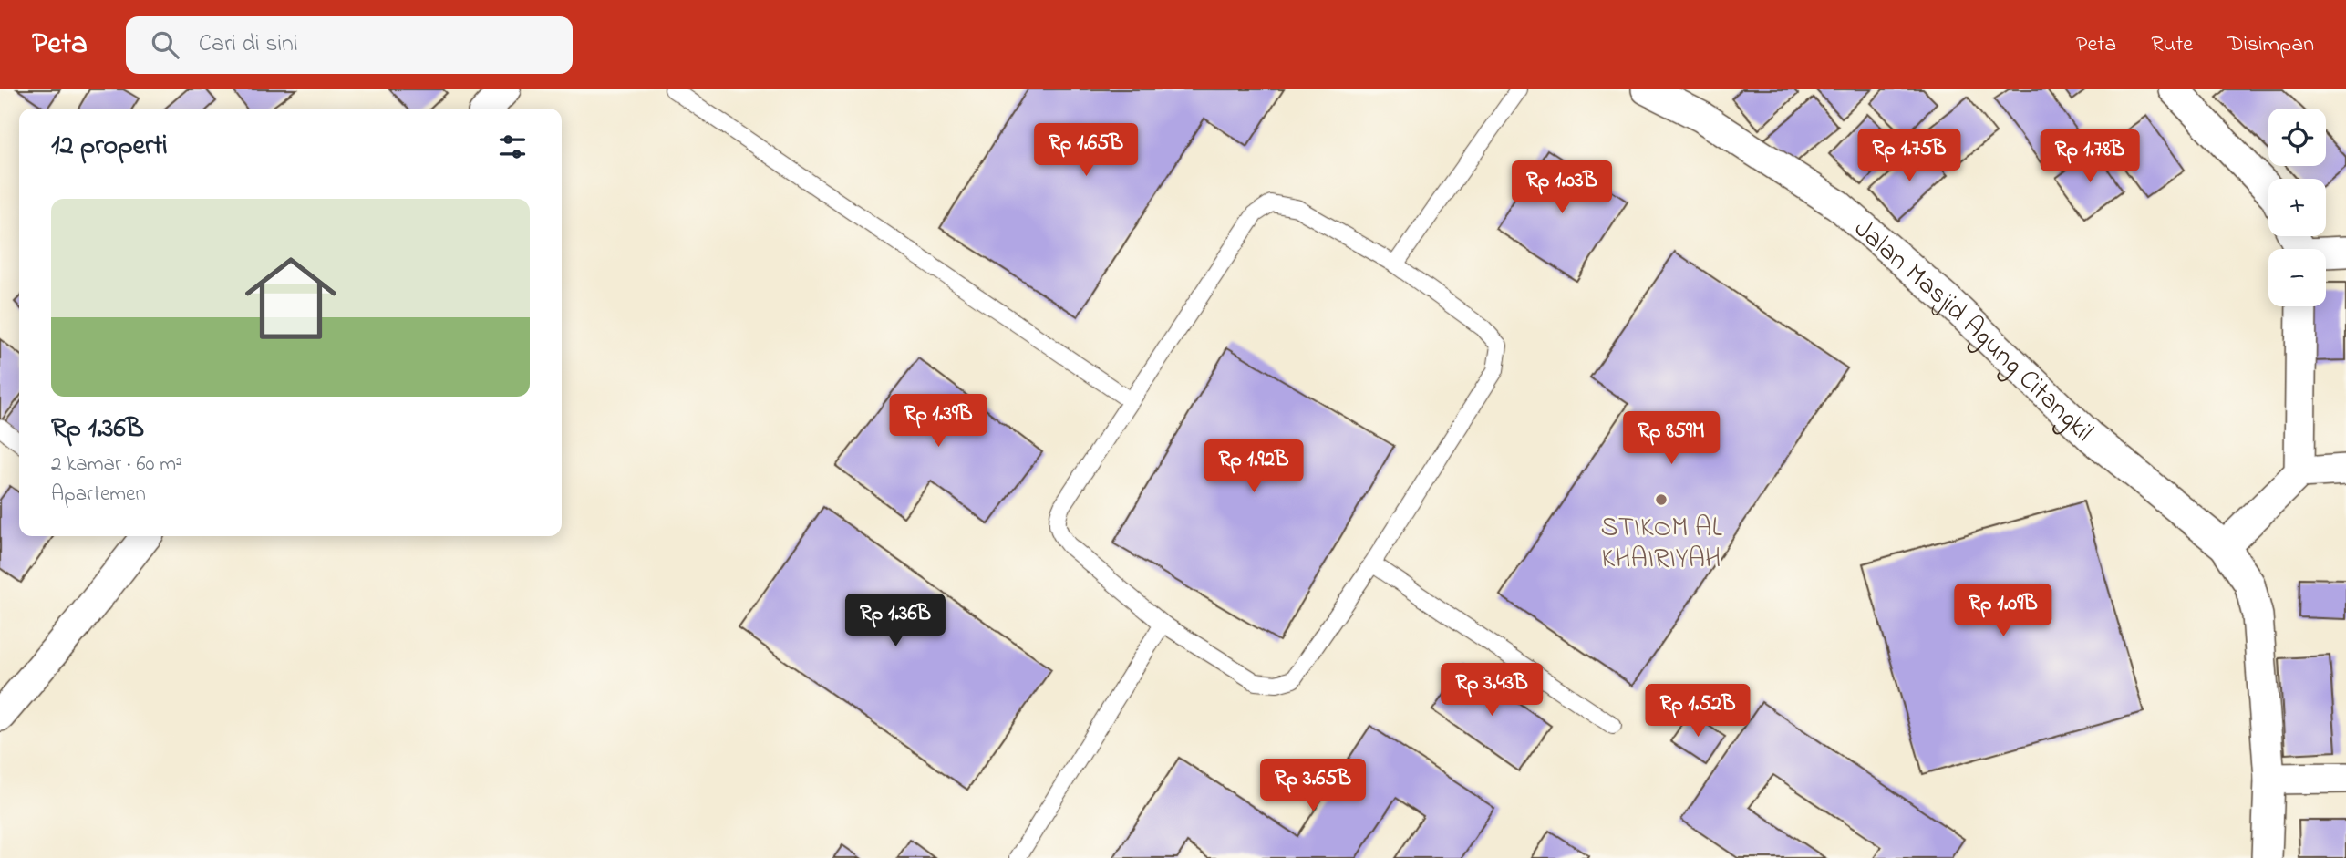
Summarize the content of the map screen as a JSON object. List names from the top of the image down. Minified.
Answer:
{"streets":{"street":["Jalan Masjid Agung Citangkil"]},"places":["STIKOM AL KHAIRIYAH"],"page":{"header":"Peta","search":"Cari di sini","nav":["Peta","Rute","Disimpan"],"map_buttons":["+","−"],"heading":"12 properti","price":["Rp 1.65B","Rp 1.75B","Rp 1.78B","Rp 1.03B","Rp 1.39B","Rp 859M","Rp 1.92B","Rp 1.09B","Rp 1.36B","Rp 3.43B","Rp 1.52B","Rp 3.65B"],"list":[{"name":"Rp 1.36B","note":"2 kamar · 60 m² · Apartemen"}]}}
